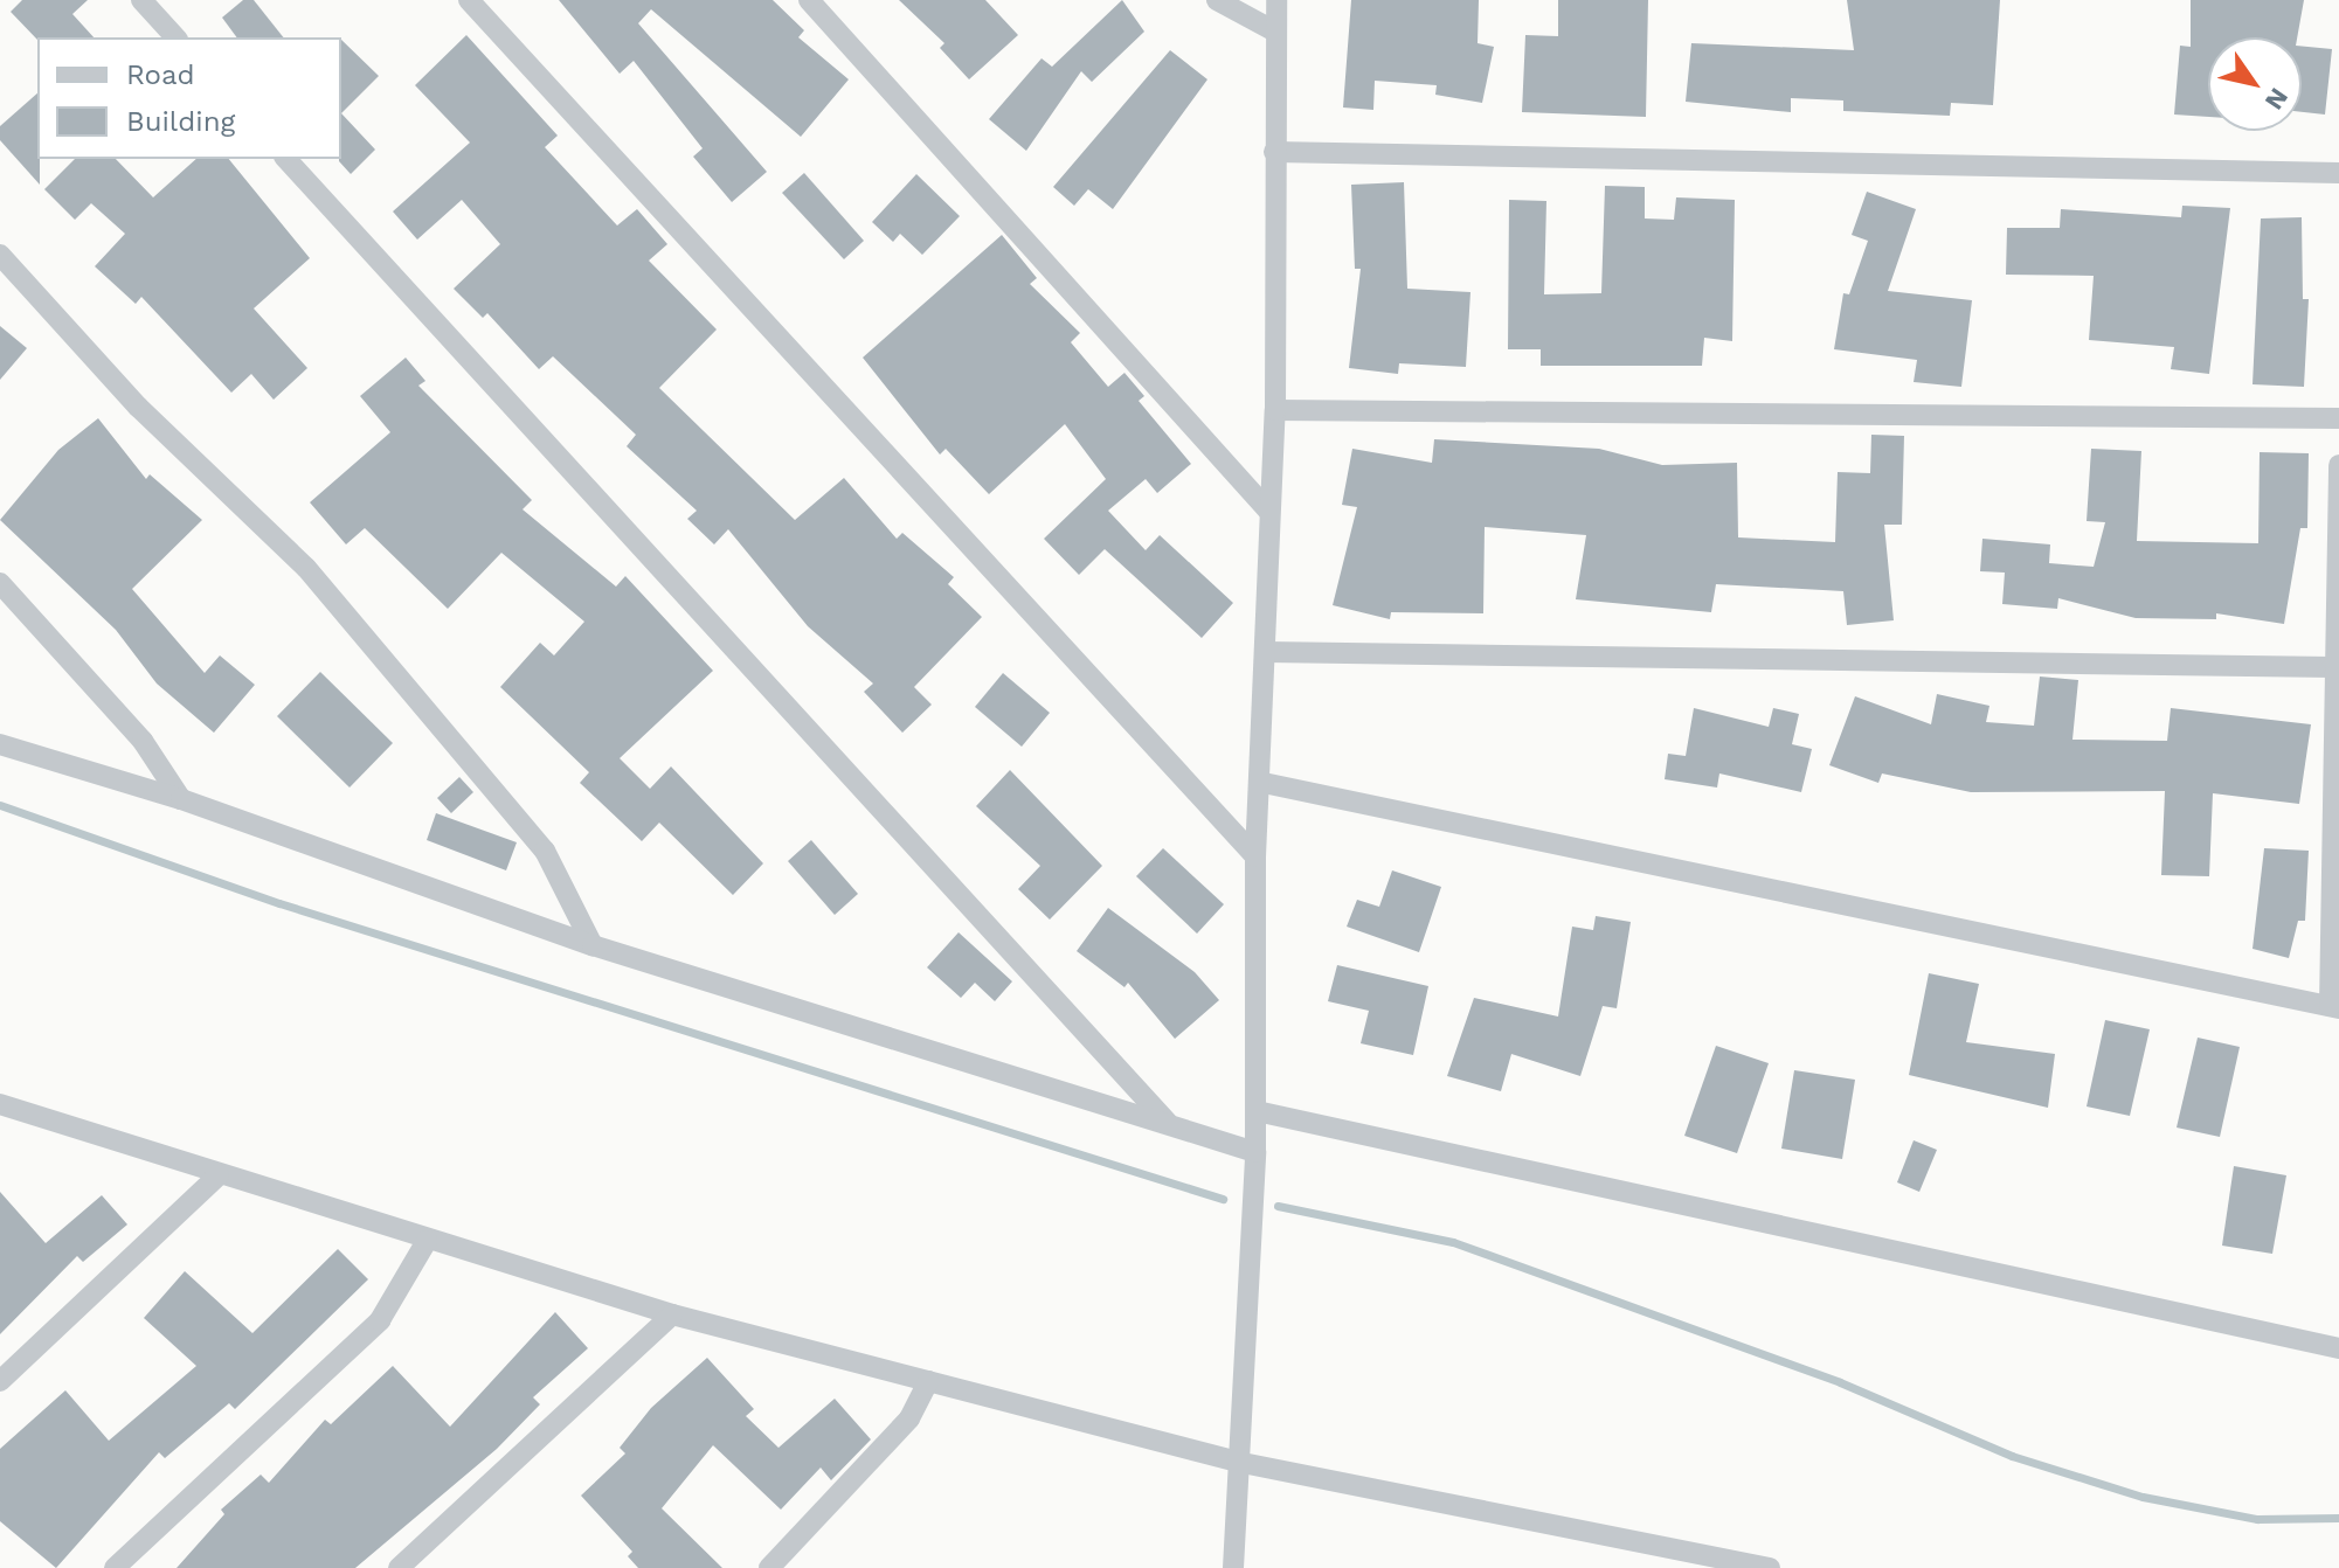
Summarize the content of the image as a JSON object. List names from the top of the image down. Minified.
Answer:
{"legend":["Road","Building"],"north":"bottom right"}
